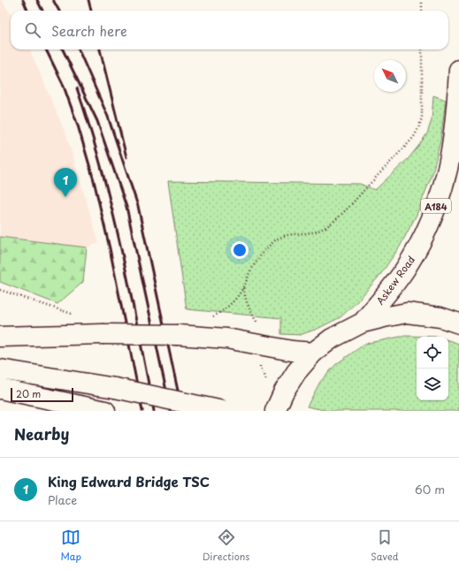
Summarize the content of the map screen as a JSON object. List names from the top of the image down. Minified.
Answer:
{"streets":{"main road":["A184","Askew Road"]},"scale_bar":"20 m","north":"top left","page":{"search":"Search here","pins":"1","scale":"20 m","heading":"Nearby","list":[{"mark":"1","name":"King Edward Bridge TSC","note":"Place","value":"60 m"}],"nav":["Map","Directions","Saved"]}}
